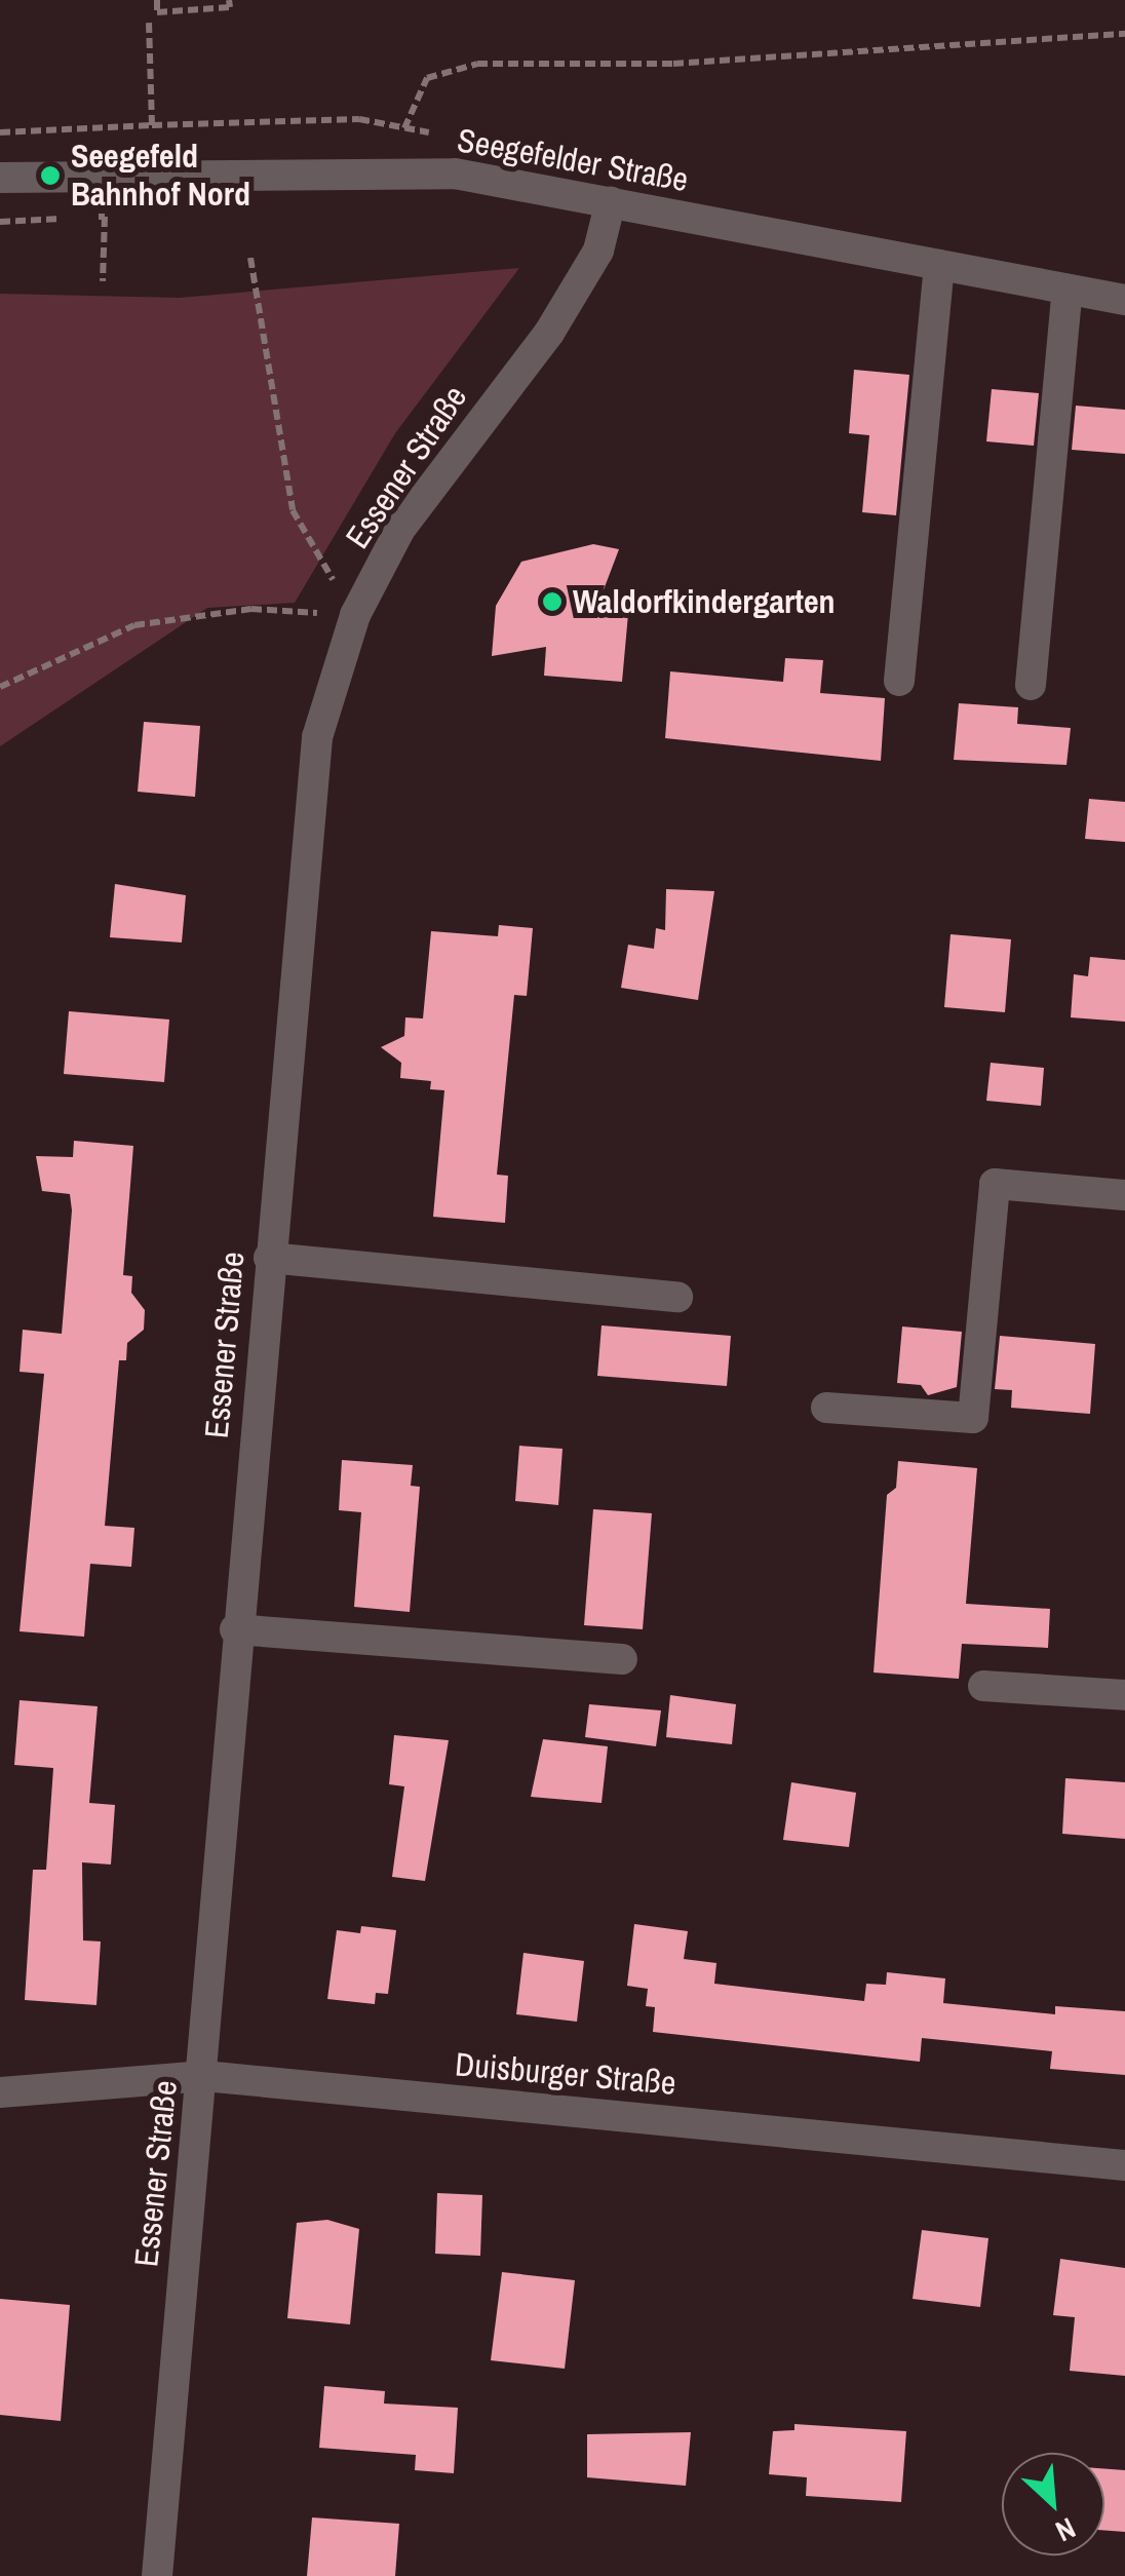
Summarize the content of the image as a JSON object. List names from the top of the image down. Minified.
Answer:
{"streets":{"street":["Seegefelder Straße","Essener Straße","Duisburger Straße"]},"crossings":[["Seegefelder Straße","Essener Straße"],["Essener Straße","Duisburger Straße"]],"places":["Seegefeld Bahnhof Nord","Waldorfkindergarten"],"north":"bottom right"}
